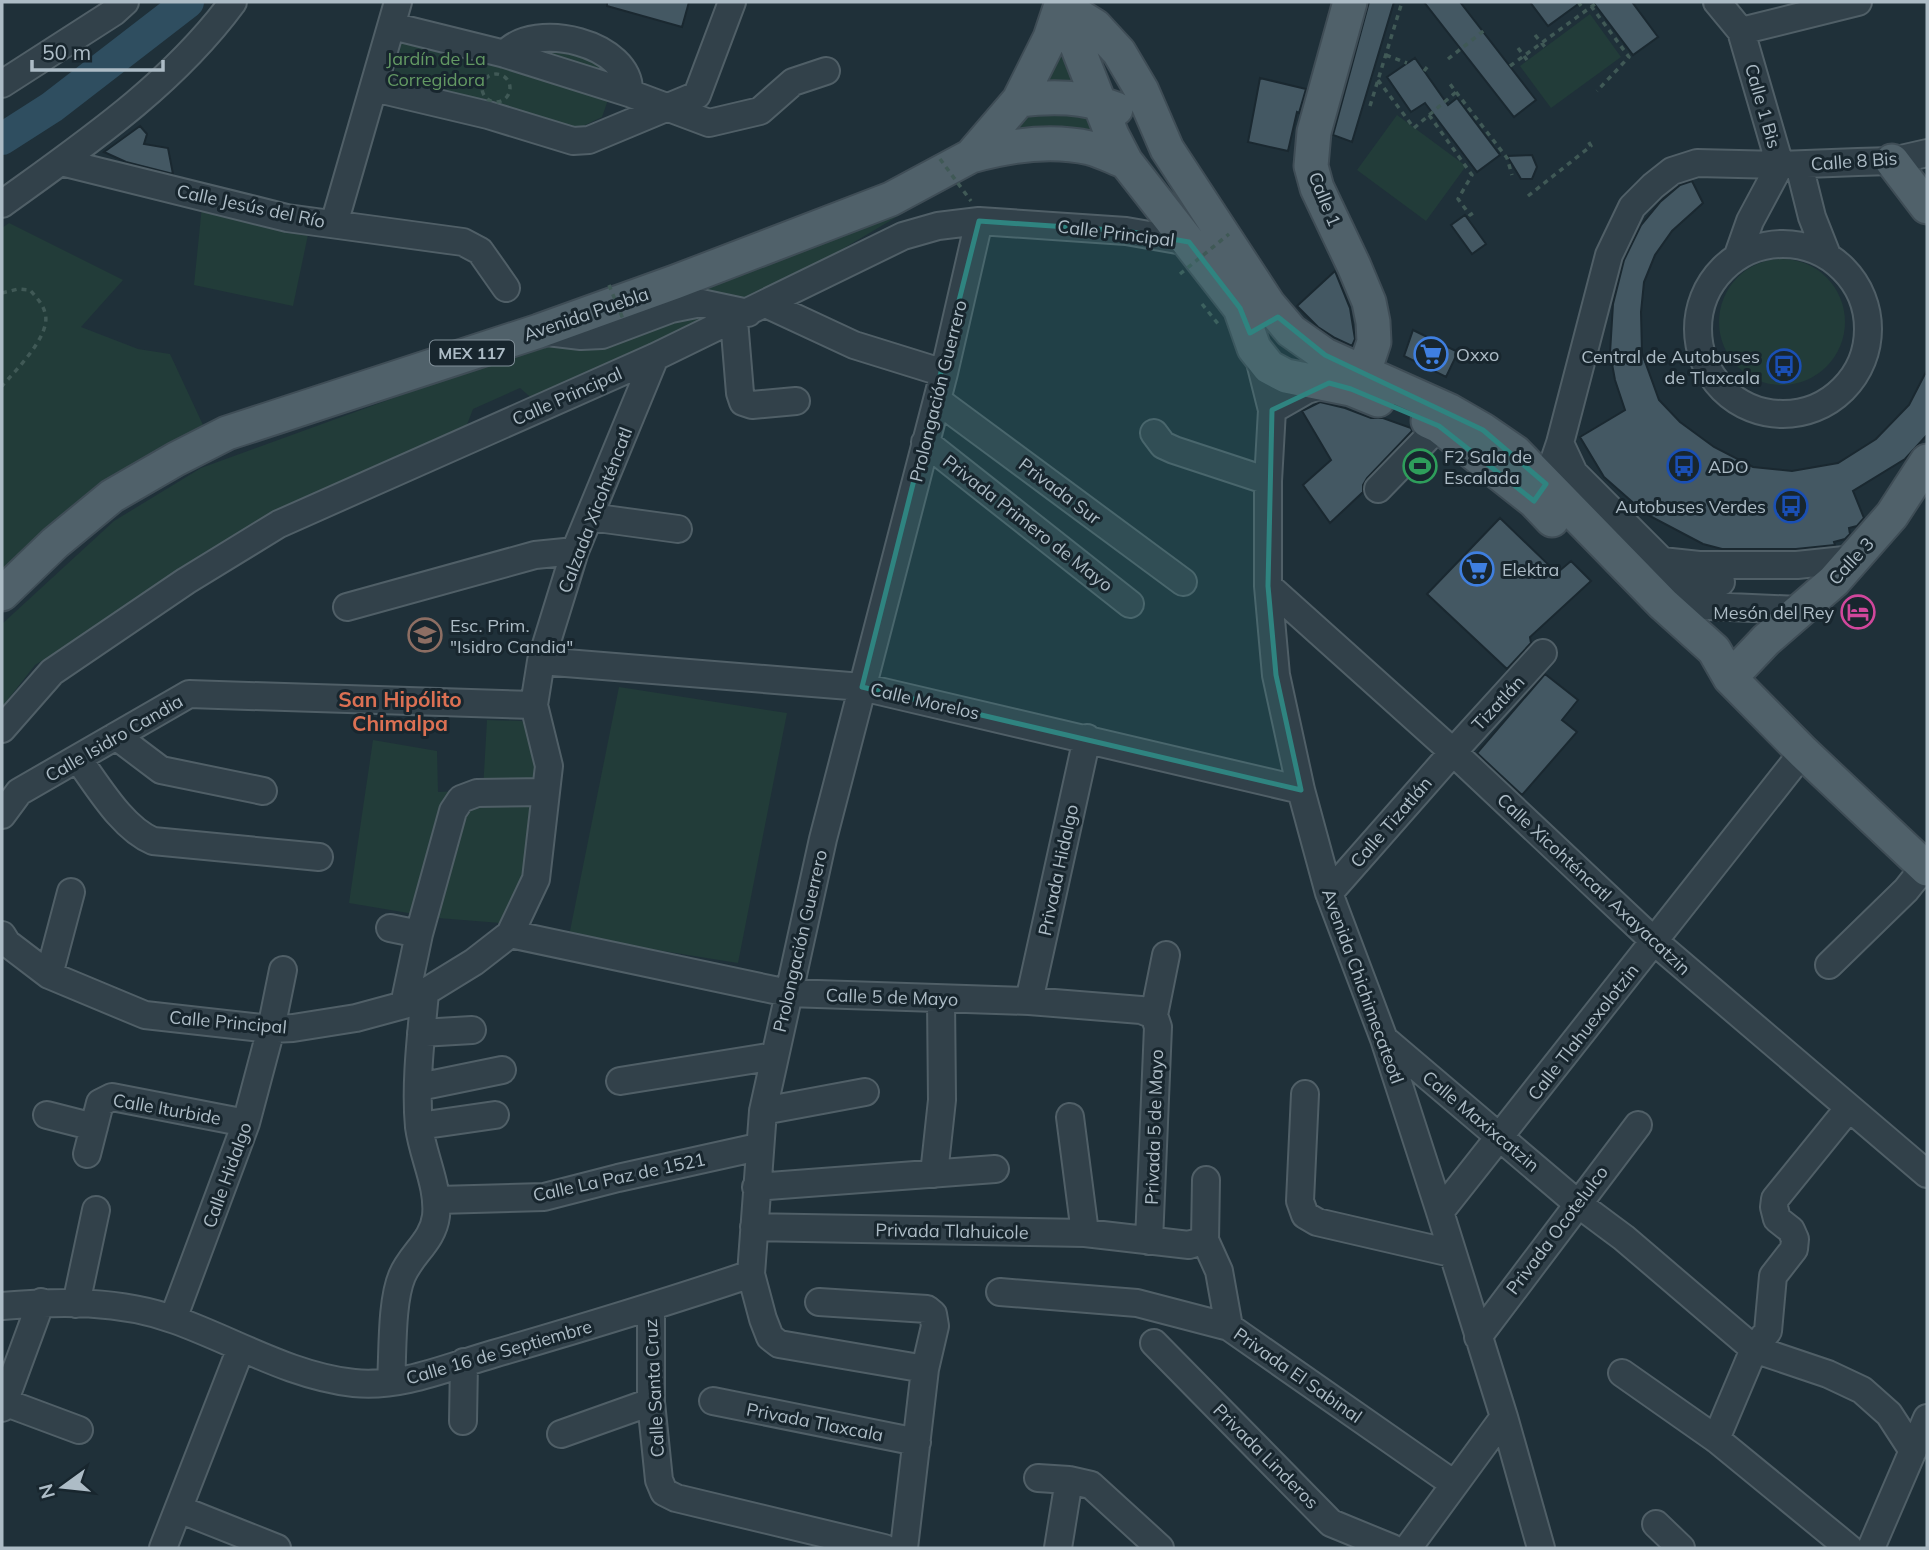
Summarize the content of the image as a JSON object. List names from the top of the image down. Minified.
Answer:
{"streets":{"main road":["Calle 1","Avenida Puebla","MEX 117","Calle 3"],"street":["Calle 1 Bis","Calle 8 Bis","Calle Jesús del Río","Calle Principal","Prolongación Guerrero","Privada Sur","Calzada Xicohténcatl","Privada Primero de Mayo","Calle Morelos","Tizatlán","Calle Isidro Candia","Calle Tizatlán","Privada Hidalgo","Calle Xicohténcatl Axayacatzin","Avenida Chichimecateotl","Calle 5 de Mayo","Calle Tlahuexolotzin","Calle Iturbide","Calle Maxixcatzin","Privada 5 de Mayo","Calle Hidalgo","Calle La Paz de 1521","Privada Ocotelulco","Privada Tlahuicole","Calle 16 de Septiembre","Privada El Sabinal","Calle Santa Cruz","Privada Tlaxcala","Privada Linderos"]},"crossings":[["Calle 1 Bis","Calle 8 Bis"],["Calle Principal","Prolongación Guerrero"],["Calle Principal","Calzada Xicohténcatl"],["Calle Principal","Calle Isidro Candia"],["Calle Principal","Calle 5 de Mayo"],["Calle Principal","Calle Hidalgo"],["Avenida Puebla","MEX 117"],["Prolongación Guerrero","Privada Sur"],["Prolongación Guerrero","Privada Primero de Mayo"],["Prolongación Guerrero","Calle Morelos"],["Prolongación Guerrero","Calle 5 de Mayo"],["Prolongación Guerrero","Calle La Paz de 1521"],["Prolongación Guerrero","Privada Tlahuicole"],["Prolongación Guerrero","Calle 16 de Septiembre"],["Calzada Xicohténcatl","Calle Morelos"],["Calzada Xicohténcatl","Calle Isidro Candia"],["Calle Morelos","Privada Hidalgo"],["Calle Morelos","Avenida Chichimecateotl"],["Tizatlán","Calle Tizatlán"],["Tizatlán","Calle Xicohténcatl Axayacatzin"],["Calle Tizatlán","Calle Xicohténcatl Axayacatzin"],["Calle Tizatlán","Avenida Chichimecateotl"],["Privada Hidalgo","Calle 5 de Mayo"],["Calle Xicohténcatl Axayacatzin","Avenida Chichimecateotl"],["Calle Xicohténcatl Axayacatzin","Calle Tlahuexolotzin"],["Avenida Chichimecateotl","Calle Tlahuexolotzin"],["Avenida Chichimecateotl","Calle Maxixcatzin"],["Avenida Chichimecateotl","Privada Ocotelulco"],["Calle 5 de Mayo","Privada 5 de Mayo"],["Calle Tlahuexolotzin","Calle Maxixcatzin"],["Calle Iturbide","Calle Hidalgo"],["Calle Maxixcatzin","Privada Ocotelulco"],["Privada 5 de Mayo","Privada Tlahuicole"],["Calle Hidalgo","Calle 16 de Septiembre"],["Calle 16 de Septiembre","Calle Santa Cruz"]],"districts":["San Hipólito Chimalpa"],"parks":["Jardín de La Corregidora"],"places":{"supermarket":["Oxxo","Elektra"],"bus stop":["Central de Autobuses de Tlaxcala","ADO","Autobuses Verdes"],"sports":["F2 Sala de Escalada"],"hotel":["Mesón del Rey"],"school or university":["Esc. Prim. \"Isidro Candia\""]},"scale_bar":"50 m","north":"left"}
